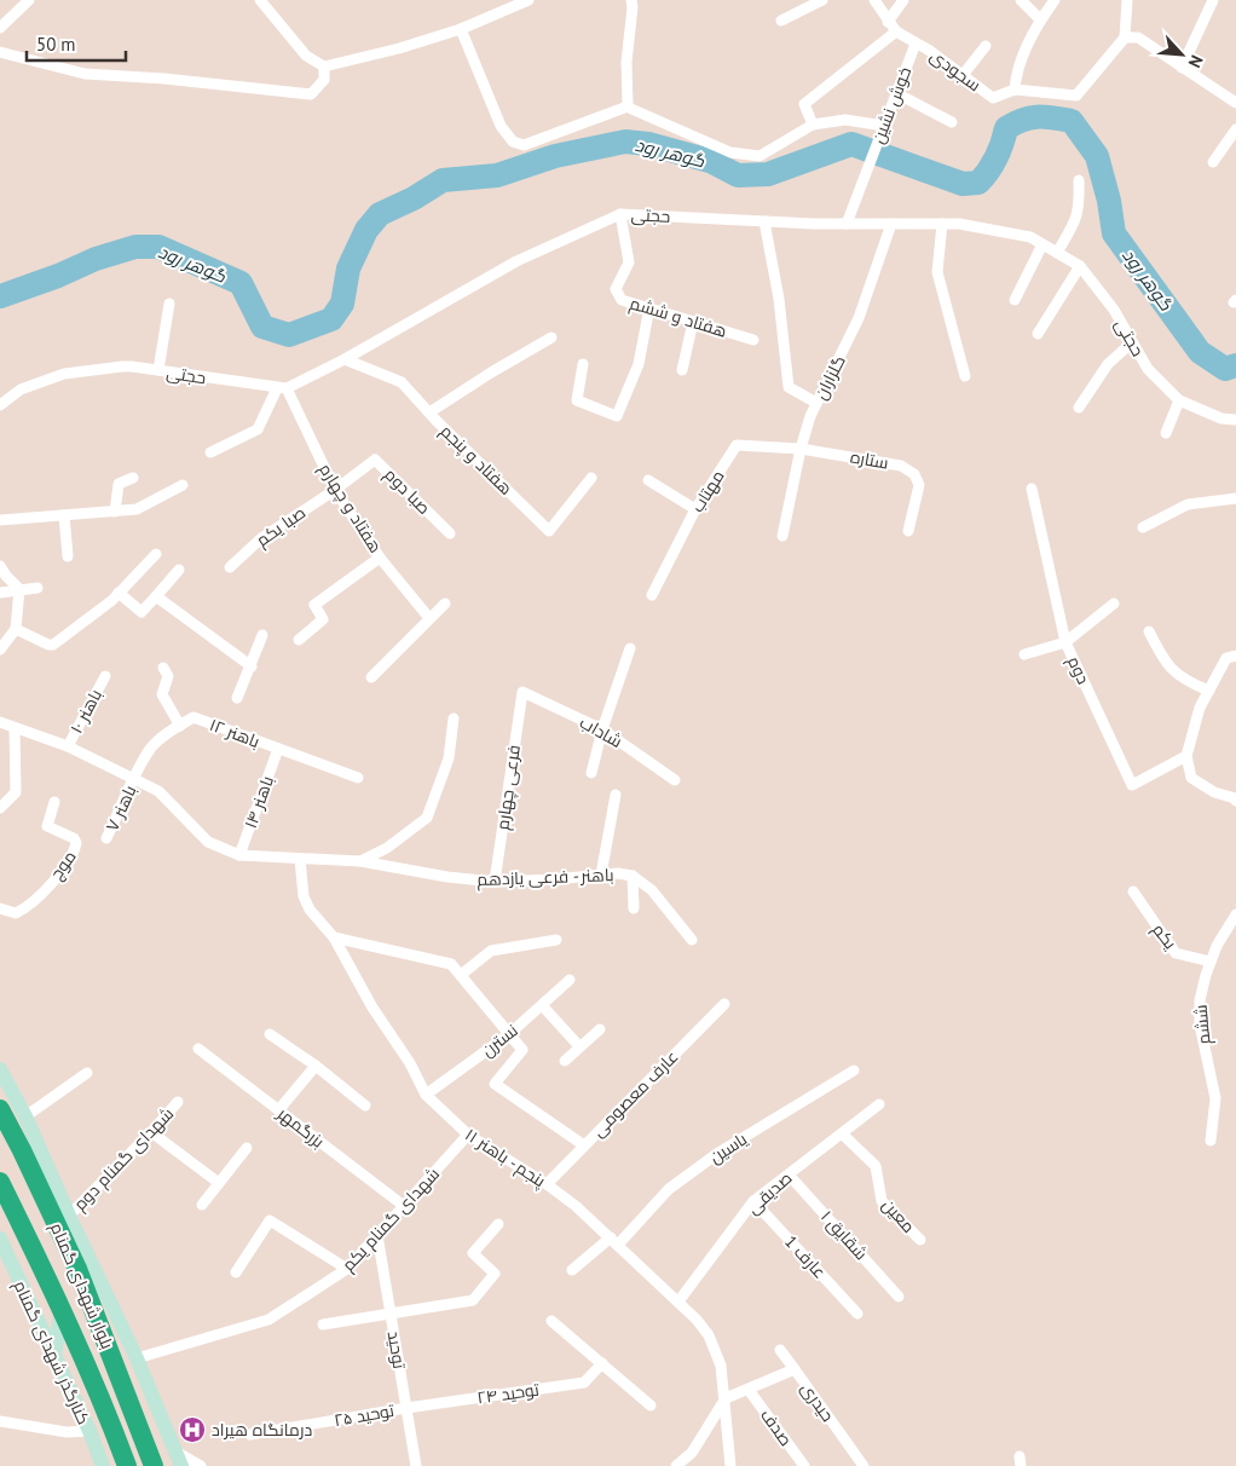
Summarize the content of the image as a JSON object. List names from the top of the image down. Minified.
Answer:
{"streets":{"highway":["بلوار شهدای گمنام"],"street":["سجودی","خوش نشین","حجتی","هفتاد و ششم","گلزاران","هفتاد و پنجم","ستاره","صبا دوم","مهتاب","هفتاد و چهارم","صبا یکم","دوم","باهنر ۱۰","شاداب","باهنر ۱۲","فرعی چهارم","باهنر ۱۴","باهنر ۷","موج","باهنر - فرعی یازدهم","یکم","ششم","نسترن","عارف معصومی","بزرگمهر","یاسین","پنجم - باهنر ۱۱","شهدای گمنام دوم","صدیقی","معین","شهدای گمنام یکم","شقایق ۱","عارف 1","توحید","کنارگذر شهدای گمنام","توحید ۲۴","حیدری","توحید ۲۵","صدف"]},"crossings":[["سجودی","خوش نشین"],["خوش نشین","حجتی"],["حجتی","هفتاد و ششم"],["حجتی","گلزاران"],["حجتی","هفتاد و پنجم"],["حجتی","هفتاد و چهارم"],["گلزاران","ستاره"],["گلزاران","مهتاب"],["ستاره","مهتاب"],["صبا دوم","هفتاد و چهارم"],["صبا دوم","صبا یکم"],["هفتاد و چهارم","صبا یکم"],["باهنر ۱۰","باهنر - فرعی یازدهم"],["شاداب","فرعی چهارم"],["باهنر ۱۲","باهنر ۱۴"],["باهنر ۱۲","باهنر ۷"],["باهنر ۱۲","باهنر - فرعی یازدهم"],["فرعی چهارم","باهنر - فرعی یازدهم"],["باهنر ۱۴","باهنر - فرعی یازدهم"],["باهنر ۷","باهنر - فرعی یازدهم"],["باهنر - فرعی یازدهم","پنجم - باهنر ۱۱"],["یکم","ششم"],["نسترن","پنجم - باهنر ۱۱"],["عارف معصومی","پنجم - باهنر ۱۱"],["بزرگمهر","شهدای گمنام یکم"],["یاسین","پنجم - باهنر ۱۱"],["پنجم - باهنر ۱۱","صدیقی"],["پنجم - باهنر ۱۱","شهدای گمنام یکم"],["پنجم - باهنر ۱۱","حیدری"],["صدیقی","معین"],["صدیقی","شقایق ۱"],["صدیقی","عارف 1"],["شهدای گمنام یکم","توحید"],["توحید","توحید ۲۴"],["توحید","توحید ۲۵"],["توحید ۲۴","توحید ۲۵"],["حیدری","صدف"]],"water":["گوهر رود"],"places":{"hospital":["درمانگاه هیراد"]},"scale_bar":"50 m","north":"bottom right"}
